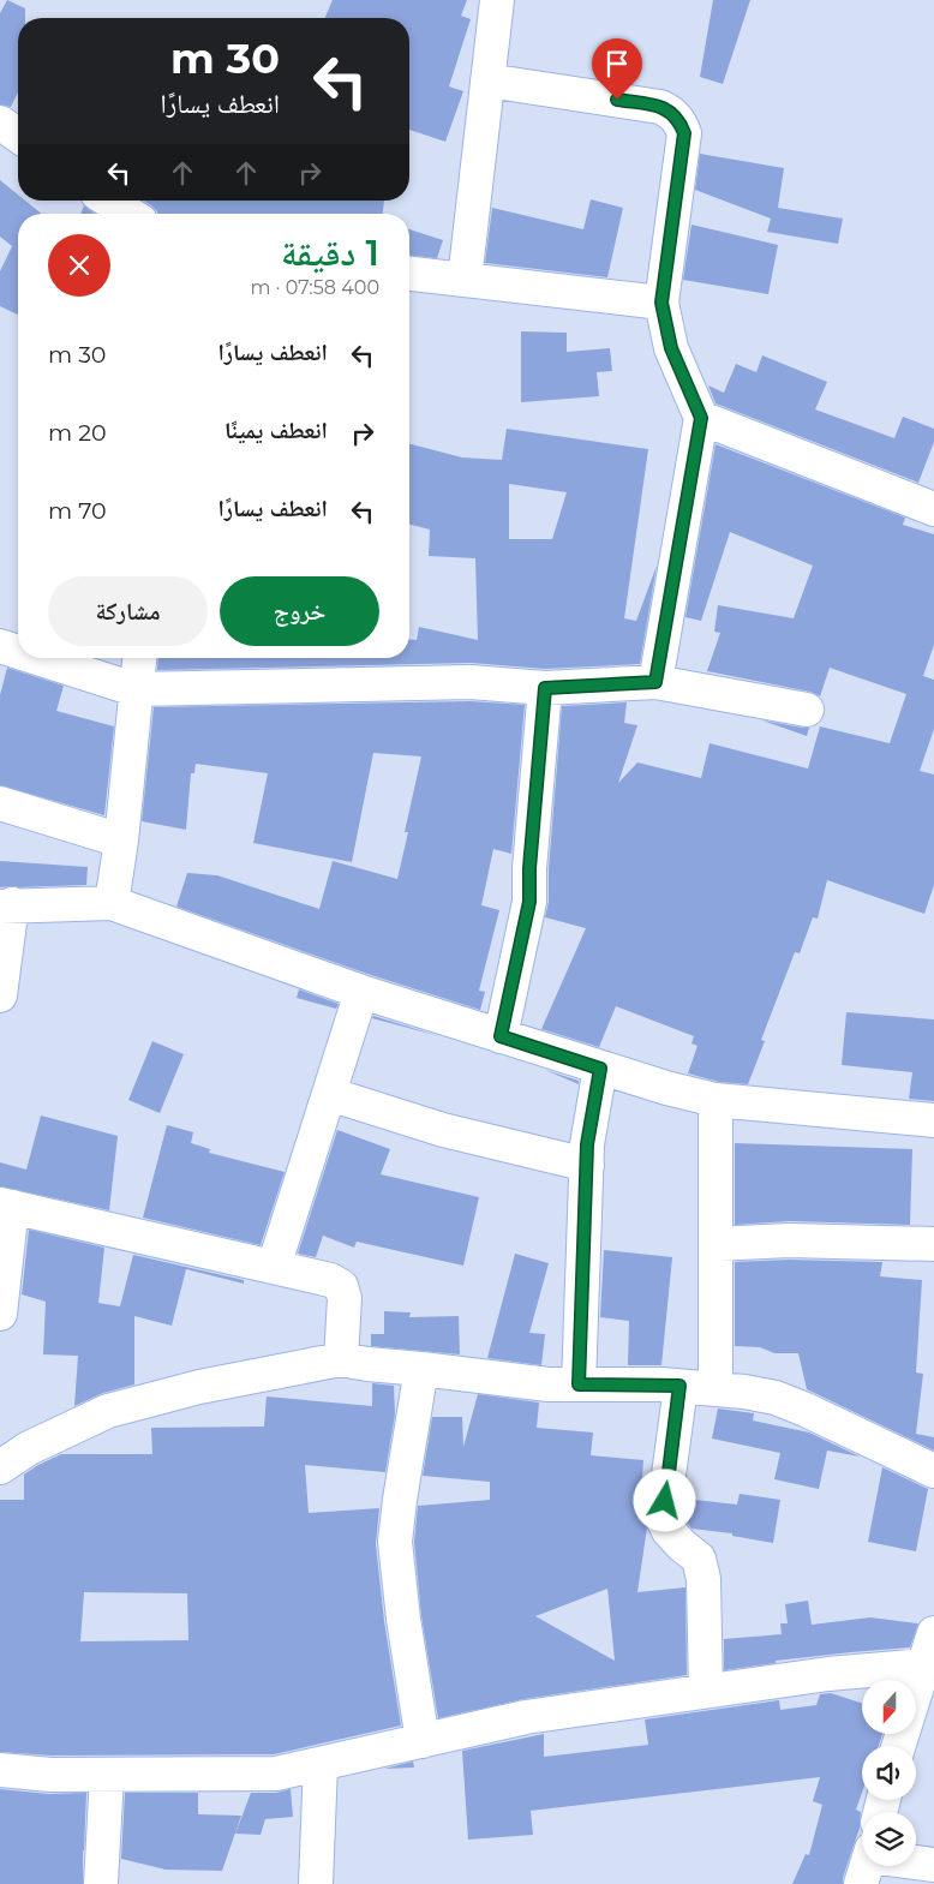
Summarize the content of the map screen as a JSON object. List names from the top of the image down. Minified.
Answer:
{"north":"bottom","page":{"turn":["30 m","انعطف يسارًا"],"heading":["1 دقيقة","400 m · 07:58"],"list":[{"name":"انعطف يسارًا","value":"30 m"},{"name":"انعطف يمينًا","value":"20 m"},{"name":"انعطف يسارًا","value":"70 m"}],"buttons":["خروج","مشاركة"]}}
